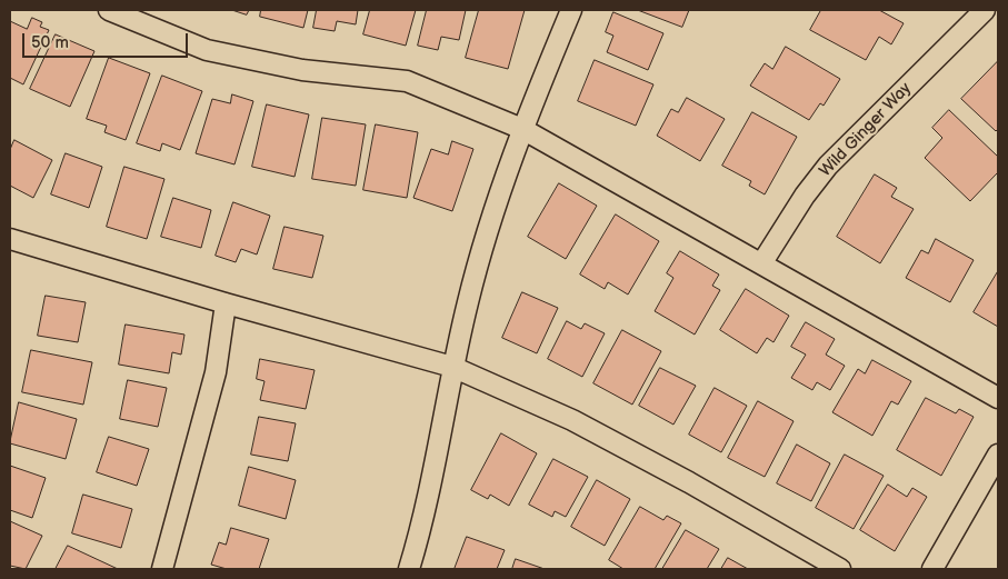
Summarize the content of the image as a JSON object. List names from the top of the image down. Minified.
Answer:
{"streets":{"street":["Wild Ginger Way"]},"scale_bar":"50 m"}
